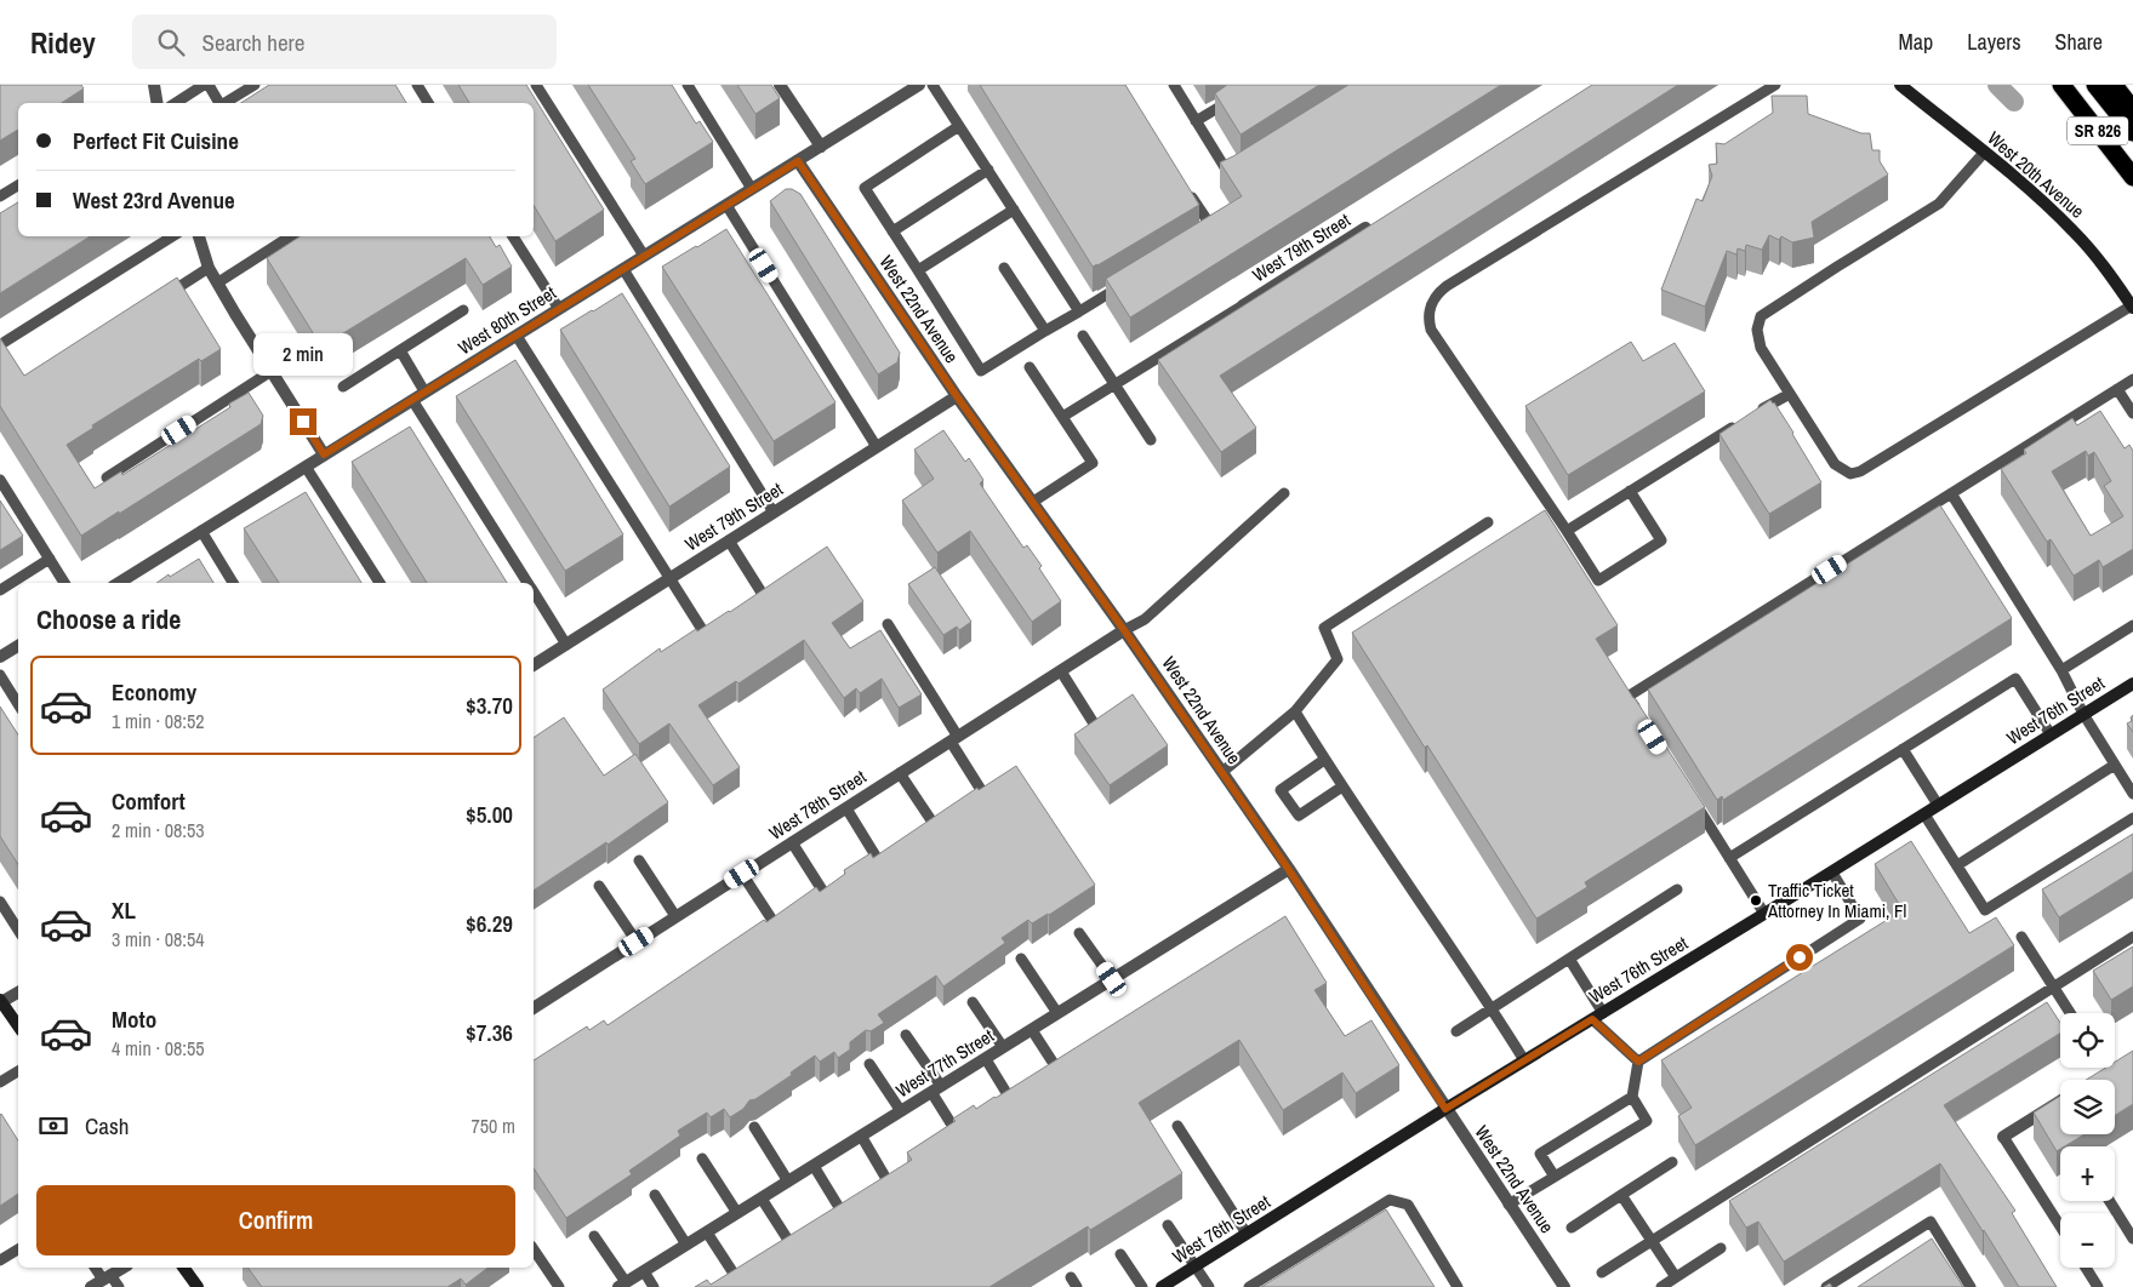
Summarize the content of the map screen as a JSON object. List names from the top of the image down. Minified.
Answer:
{"streets":{"highway":["SR 826"],"street":["West 20th Avenue","West 79th Street","West 22nd Avenue","West 80th Street","West 76th Street","West 78th Street","West 77th Street"]},"crossings":[["West 79th Street","West 22nd Avenue"],["West 22nd Avenue","West 80th Street"],["West 22nd Avenue","West 76th Street"],["West 22nd Avenue","West 78th Street"],["West 22nd Avenue","West 77th Street"]],"places":["Traffic Ticket Attorney In Miami, Fl"],"page":{"header":"Ridey","search":"Search here","nav":["Map","Layers","Share"],"banner":["Perfect Fit Cuisine","West 23rd Avenue"],"bubble":"2 min","heading":"Choose a ride","list":[{"name":"Economy","note":"1 min · 08:52","value":"$3.70"},{"name":"Comfort","note":"2 min · 08:53","value":"$5.00"},{"name":"XL","note":"3 min · 08:54","value":"$6.29"},{"name":"Moto","note":"4 min · 08:55","value":"$7.36"}],"map_buttons":["+","−"],"pay":["Cash","750 m"],"buttons":"Confirm"}}
